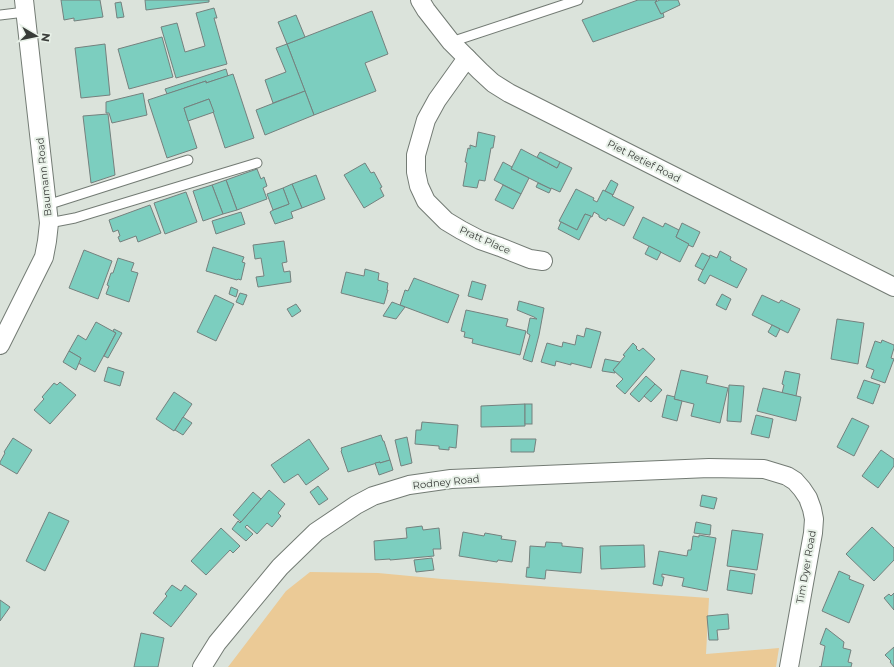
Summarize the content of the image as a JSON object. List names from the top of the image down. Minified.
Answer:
{"streets":{"street":["Piet Retief Road","Baumann Road","Pratt Place","Rodney Road","Tim Dyer Road"]},"crossings":[["Piet Retief Road","Pratt Place"],["Rodney Road","Tim Dyer Road"]],"north":"right"}
